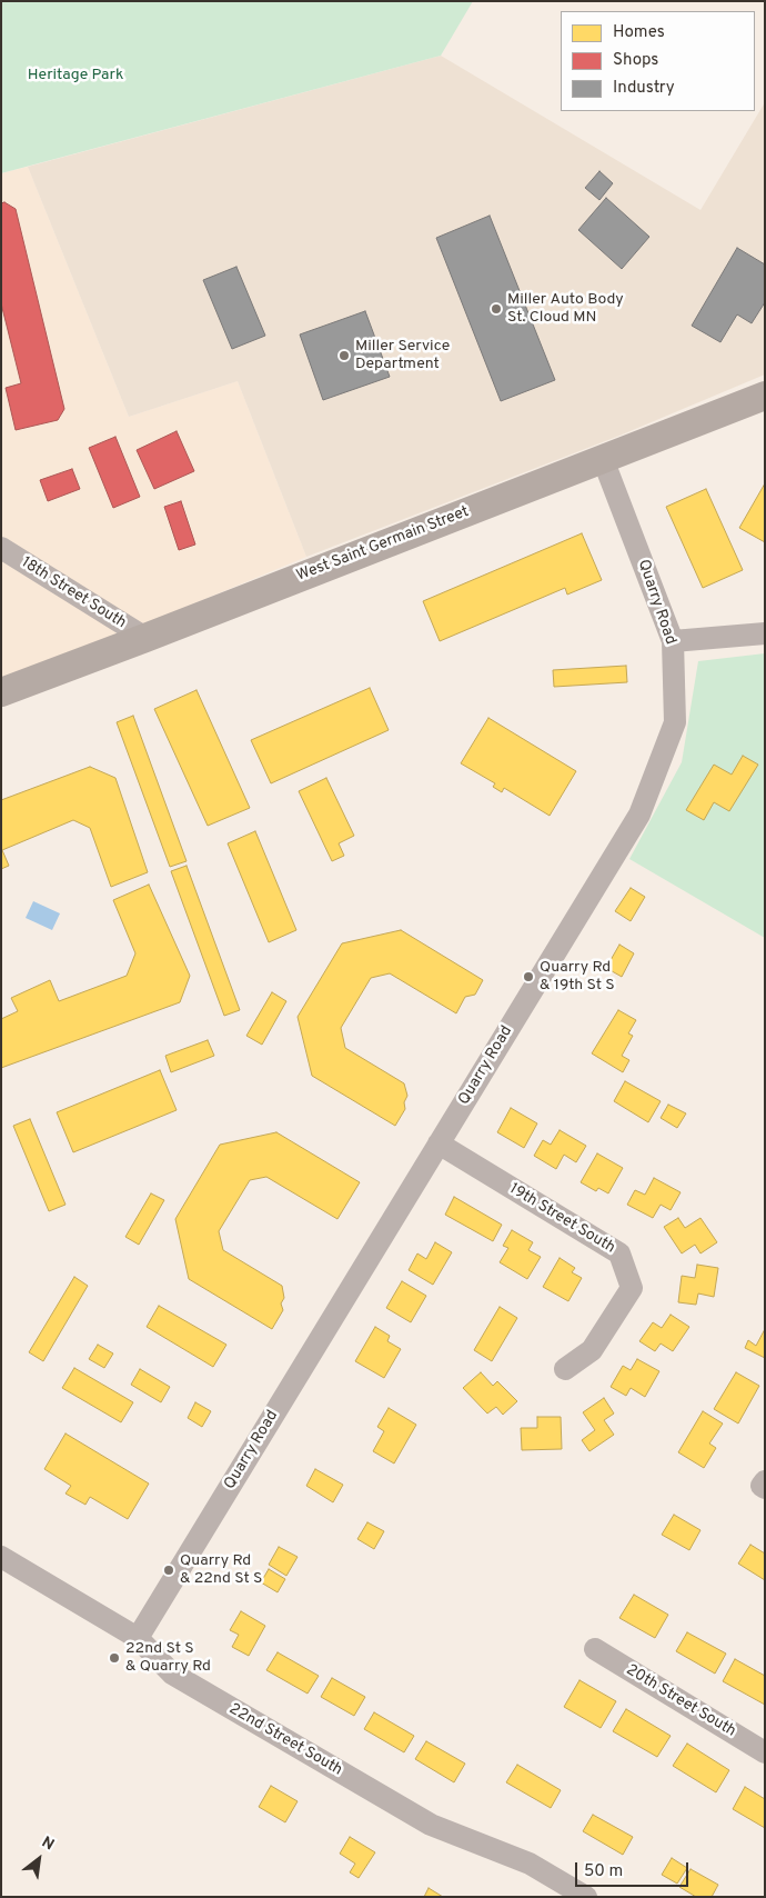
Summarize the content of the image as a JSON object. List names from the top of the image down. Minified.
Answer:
{"streets":{"main road":["West Saint Germain Street"],"street":["18th Street South","Quarry Road","19th Street South","20th Street South","22nd Street South"]},"crossings":[["West Saint Germain Street","18th Street South"],["West Saint Germain Street","Quarry Road"],["Quarry Road","19th Street South"],["Quarry Road","22nd Street South"]],"parks":["Heritage Park"],"places":["Miller Auto Body St. Cloud MN","Miller Service Department","Quarry Rd & 19th St S","Quarry Rd & 22nd St S","22nd St S & Quarry Rd"],"legend":["Homes","Shops","Industry"],"scale_bar":"50 m","north":"top right"}
